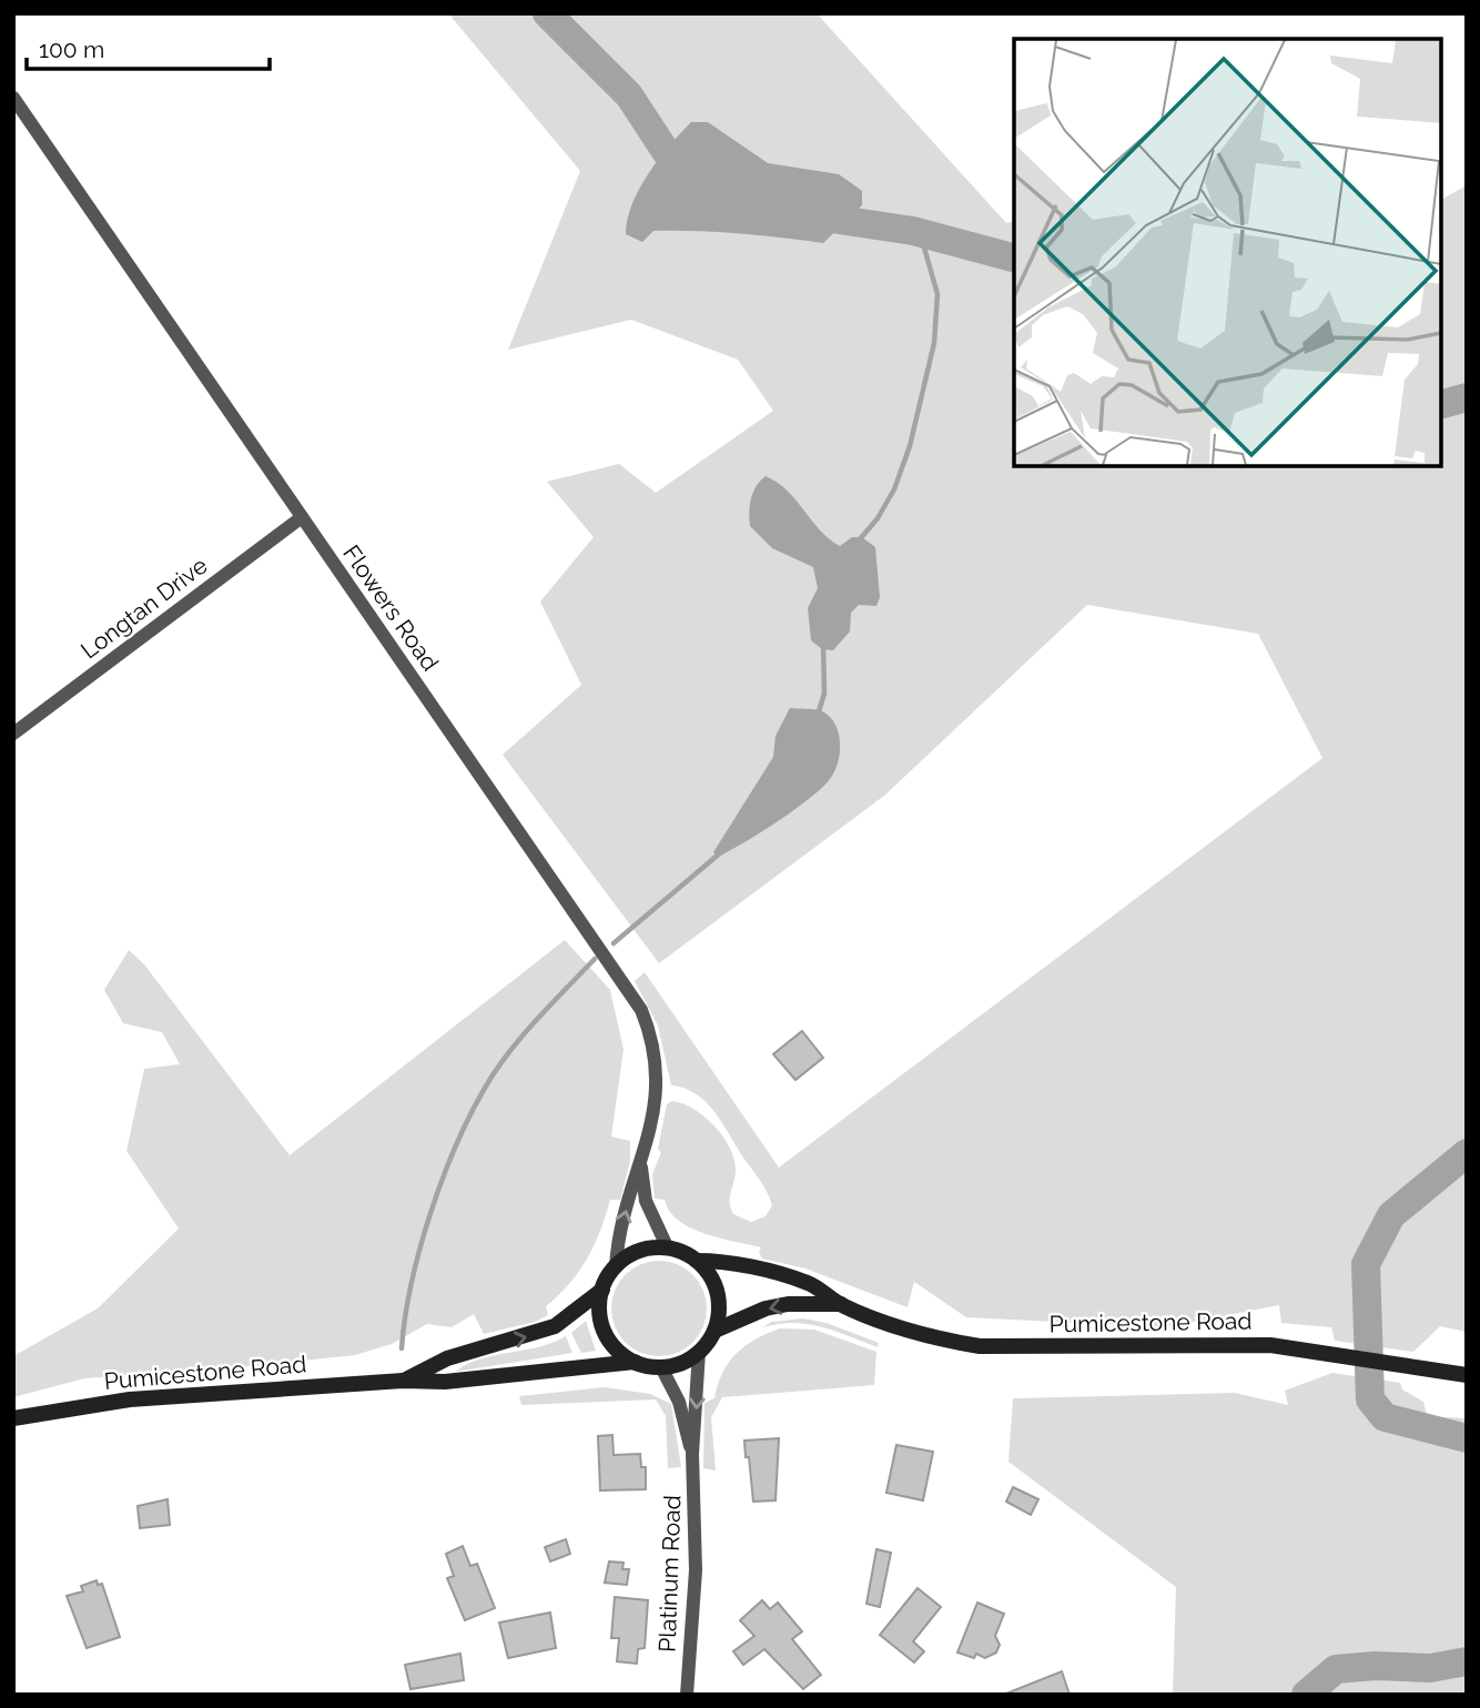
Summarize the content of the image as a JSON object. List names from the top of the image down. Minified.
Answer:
{"streets":{"main road":["Pumicestone Road"],"street":["Longtan Drive","Flowers Road","Platinum Road"]},"crossings":[["Longtan Drive","Flowers Road"],["Flowers Road","Pumicestone Road"],["Flowers Road","Platinum Road"],["Pumicestone Road","Platinum Road"]],"scale_bar":"100 m"}
